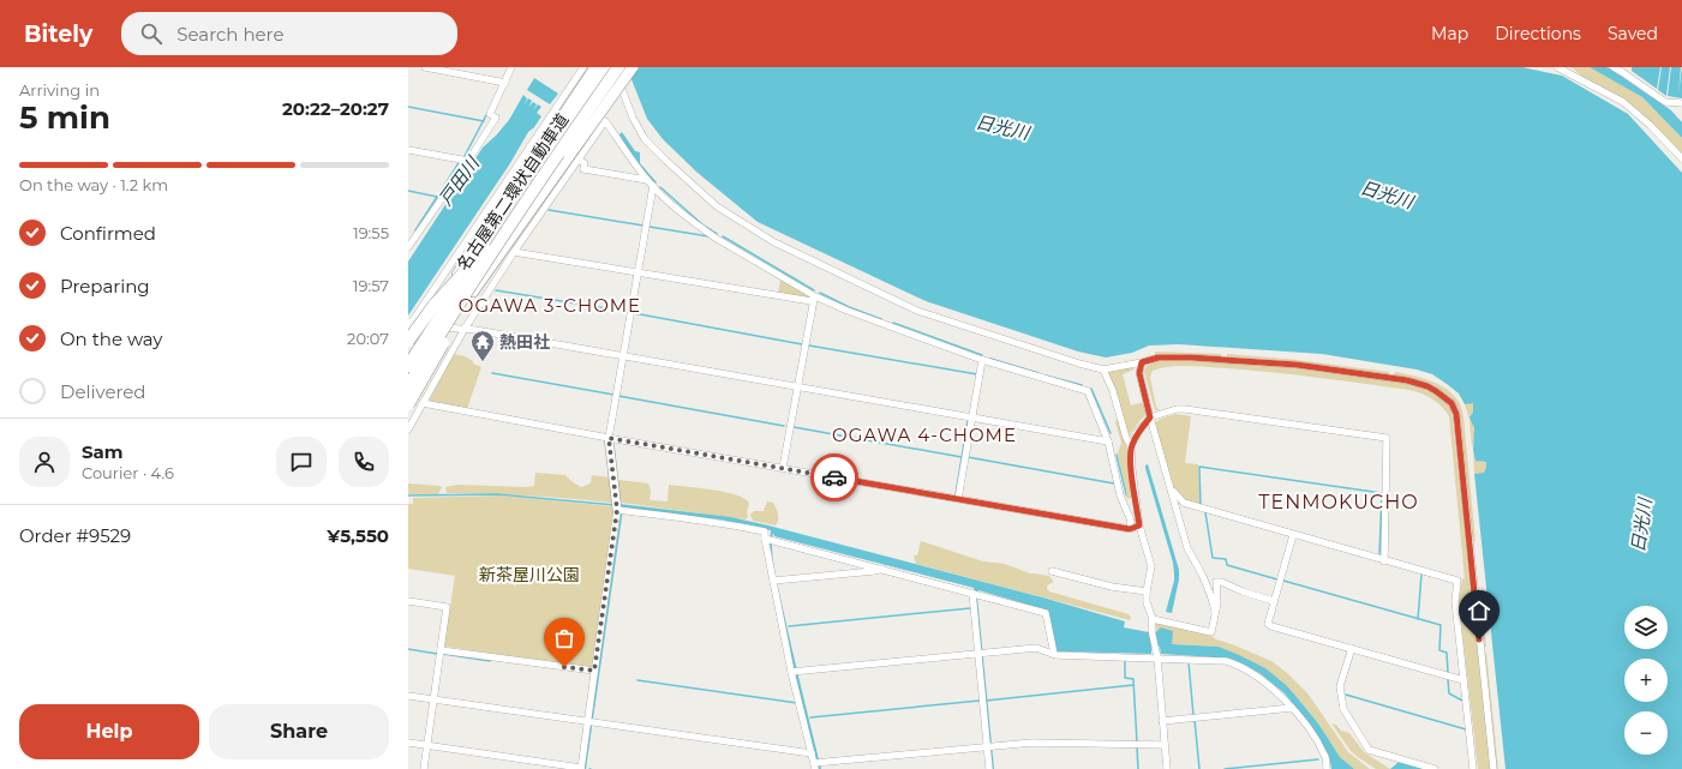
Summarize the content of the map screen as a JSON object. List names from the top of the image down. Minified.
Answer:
{"streets":{"highway":["名古屋第二環状自動車道"]},"districts":["OGAWA 3-CHOME","OGAWA 4-CHOME","TENMOKUCHO"],"water":["日光川","戸田川"],"parks":["新茶屋川公園"],"places":{"temple":["熱田社"]},"page":{"header":"Bitely","search":"Search here","nav":["Map","Directions","Saved"],"heading":["5 min","Arriving in","20:22–20:27"],"panel":["Sam","Courier · 4.6","Order #9529","¥5,550"],"bar":"On the way · 1.2 km","list":[["Confirmed","19:55"],["Preparing","19:57"],["On the way","20:07"],"Delivered"],"map_buttons":["+","−"],"buttons":["Help","Share"]}}
